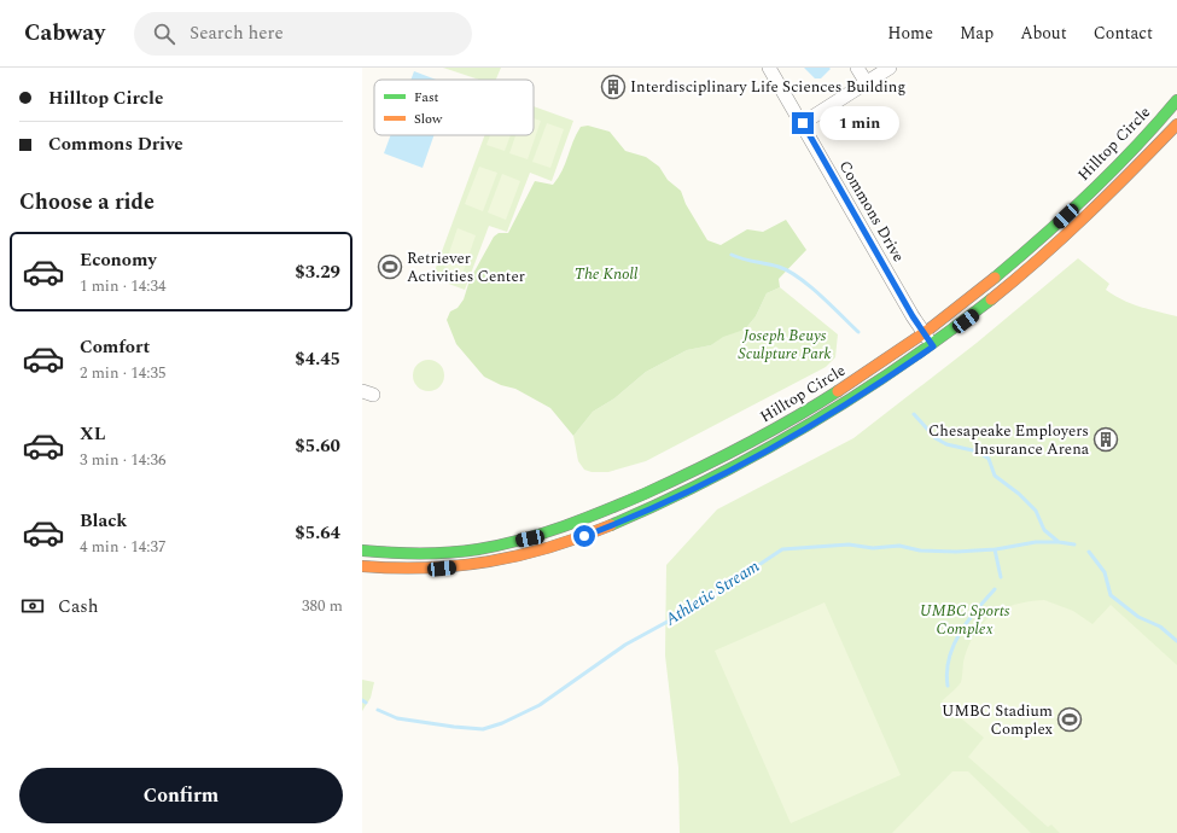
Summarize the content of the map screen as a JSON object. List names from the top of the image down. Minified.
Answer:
{"streets":{"street":["Hilltop Circle","Commons Drive"]},"crossings":[["Hilltop Circle","Commons Drive"]],"water":["Athletic Stream"],"parks":["The Knoll","Joseph Beuys Sculpture Park","UMBC Sports Complex"],"places":{"building":["Interdisciplinary Life Sciences Building","Chesapeake Employers Insurance Arena"],"sports":["Retriever Activities Center","UMBC Stadium Complex"]},"legend":["Fast","Slow"],"page":{"header":"Cabway","search":"Search here","nav":["Home","Map","About","Contact"],"banner":["Hilltop Circle","Commons Drive"],"bubble":"1 min","heading":"Choose a ride","list":[{"name":"Economy","note":"1 min · 14:34","value":"$3.29"},{"name":"Comfort","note":"2 min · 14:35","value":"$4.45"},{"name":"XL","note":"3 min · 14:36","value":"$5.60"},{"name":"Black","note":"4 min · 14:37","value":"$5.64"}],"pay":["Cash","380 m"],"buttons":"Confirm"}}
